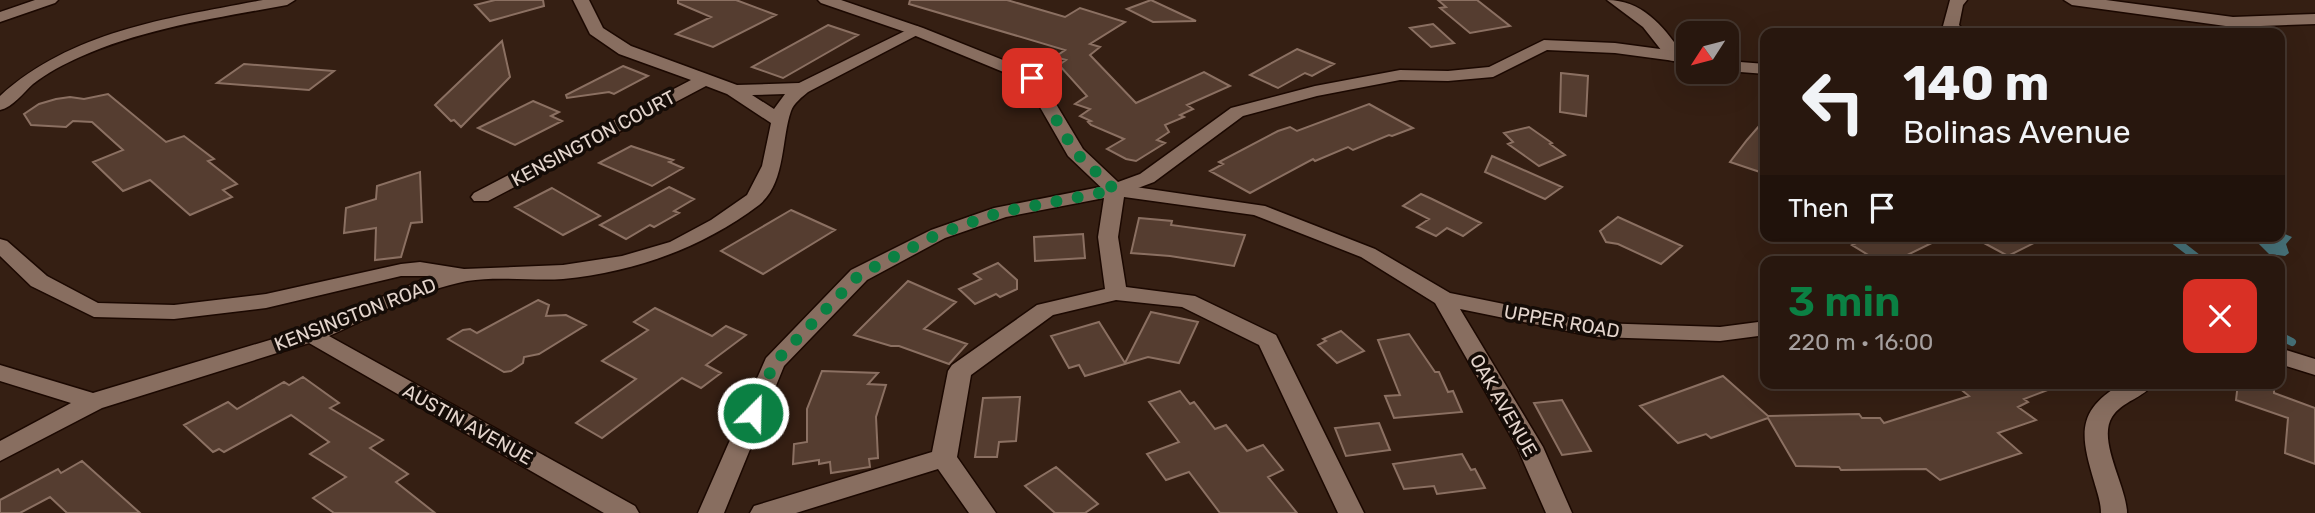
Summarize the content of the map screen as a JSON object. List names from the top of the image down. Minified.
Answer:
{"streets":{"street":["KENSINGTON COURT","KENSINGTON ROAD","UPPER ROAD","OAK AVENUE","AUSTIN AVENUE"]},"crossings":[["KENSINGTON ROAD","AUSTIN AVENUE"],["UPPER ROAD","OAK AVENUE"]],"north":"bottom left","page":{"turn":["140 m","Bolinas Avenue"],"then":"Then","heading":["3 min","220 m · 16:00"]}}
